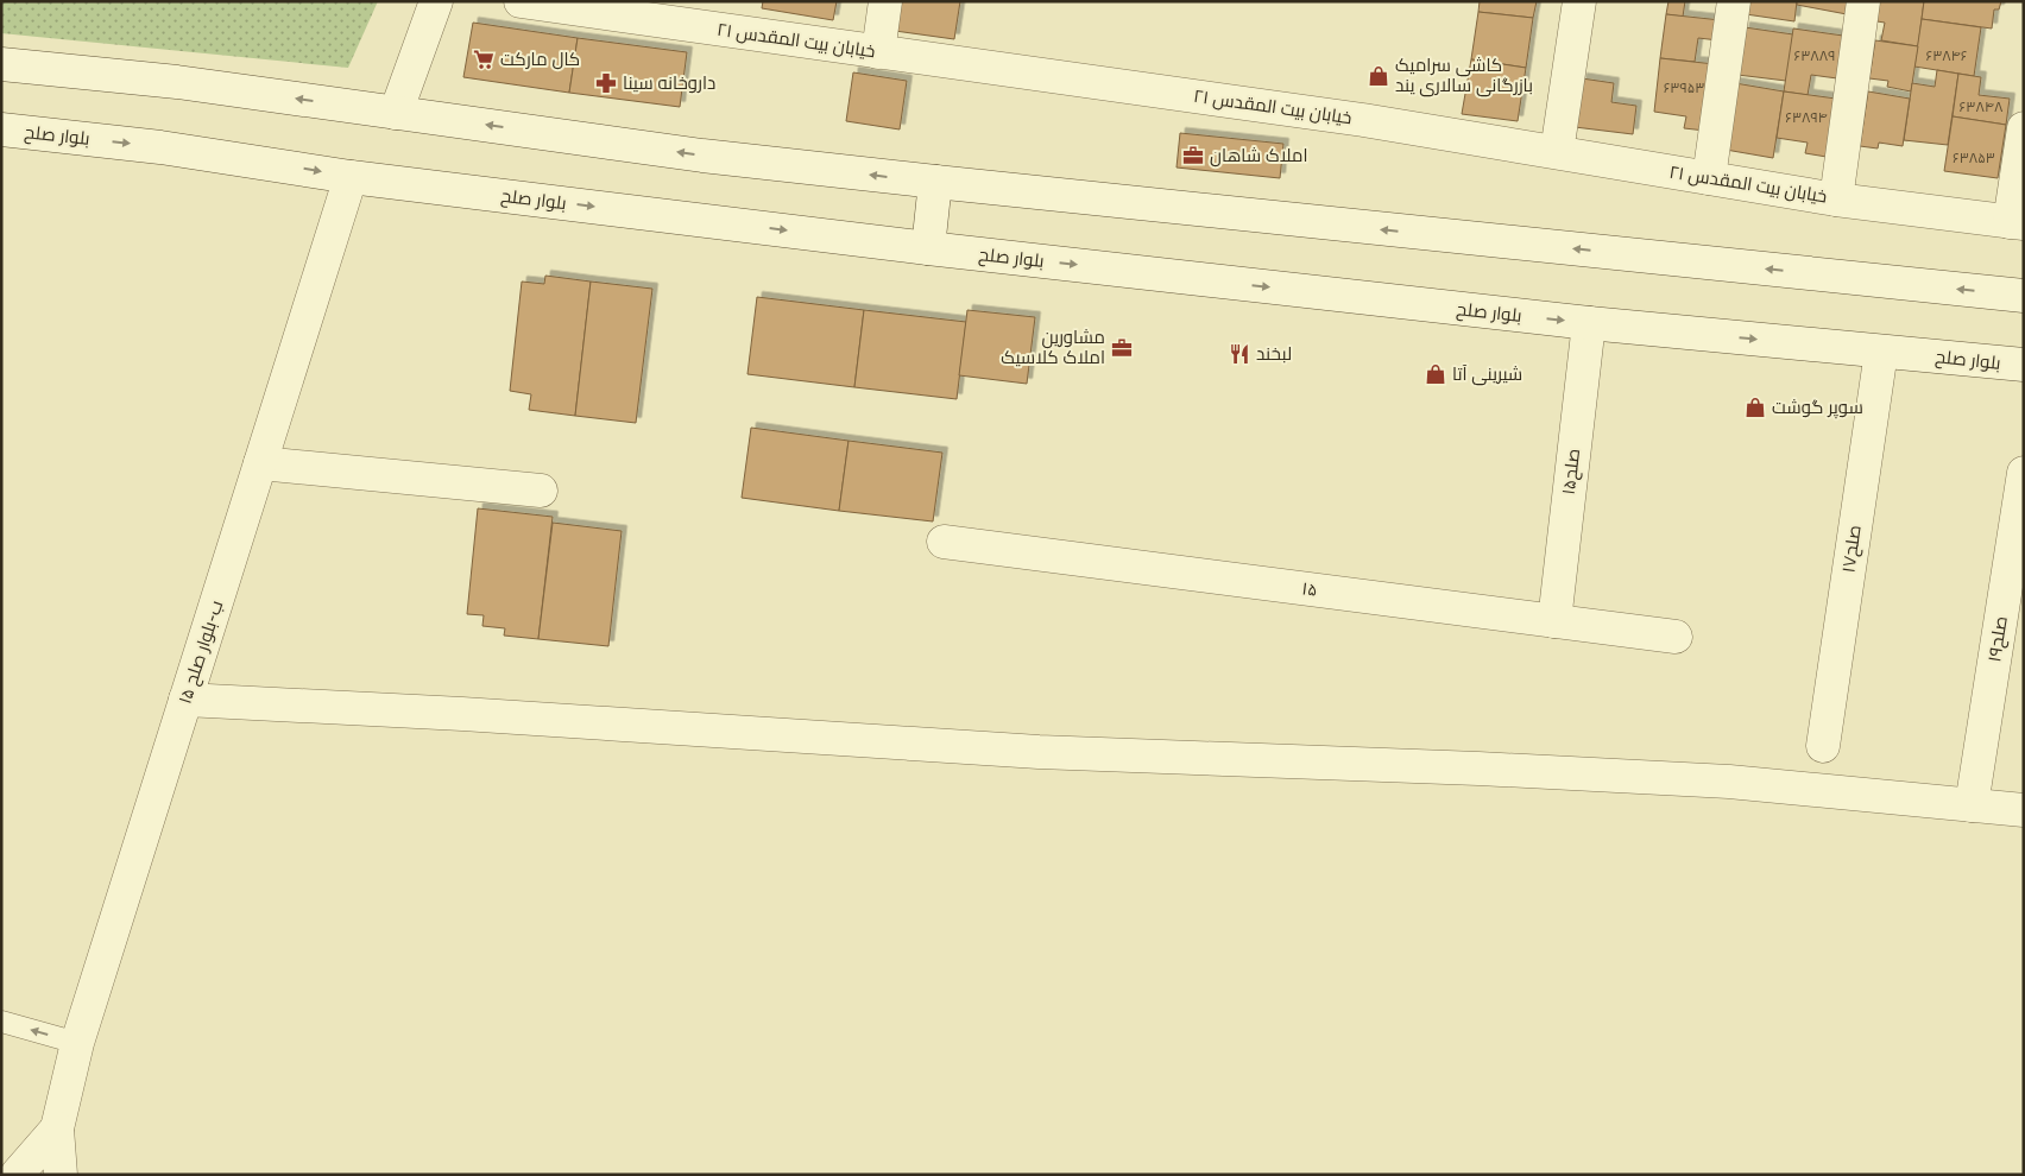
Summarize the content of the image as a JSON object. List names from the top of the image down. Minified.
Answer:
{"streets":{"street":["خیابان بیت المقدس ۲۱","بلوار صلح","صلح۱۵","صلح۱۷","۱۵","صلح۱۹","۱۵ ب-بلوار صلح"]},"crossings":[["بلوار صلح","صلح۱۵"],["بلوار صلح","صلح۱۷"],["بلوار صلح","۱۵ ب-بلوار صلح"],["صلح۱۵","۱۵"]],"places":{"supermarket":["کال مارکت"],"shop":["کاشی سرامیک بازرگانی سالاری یند","شیرینی آتا","سوپر گوشت"],"pharmacy":["داروخانه سینا"],"office":["املاک شاهان","مشاورین املاک کلاسیک"],"restaurant":["لبخند"]},"house_numbers":["۶۳۸۸۹","۶۳۸۴۶","۶۳۹۵۳","۶۳۸۴۸","۶۳۸۹۴","۶۳۸۵۳"]}
